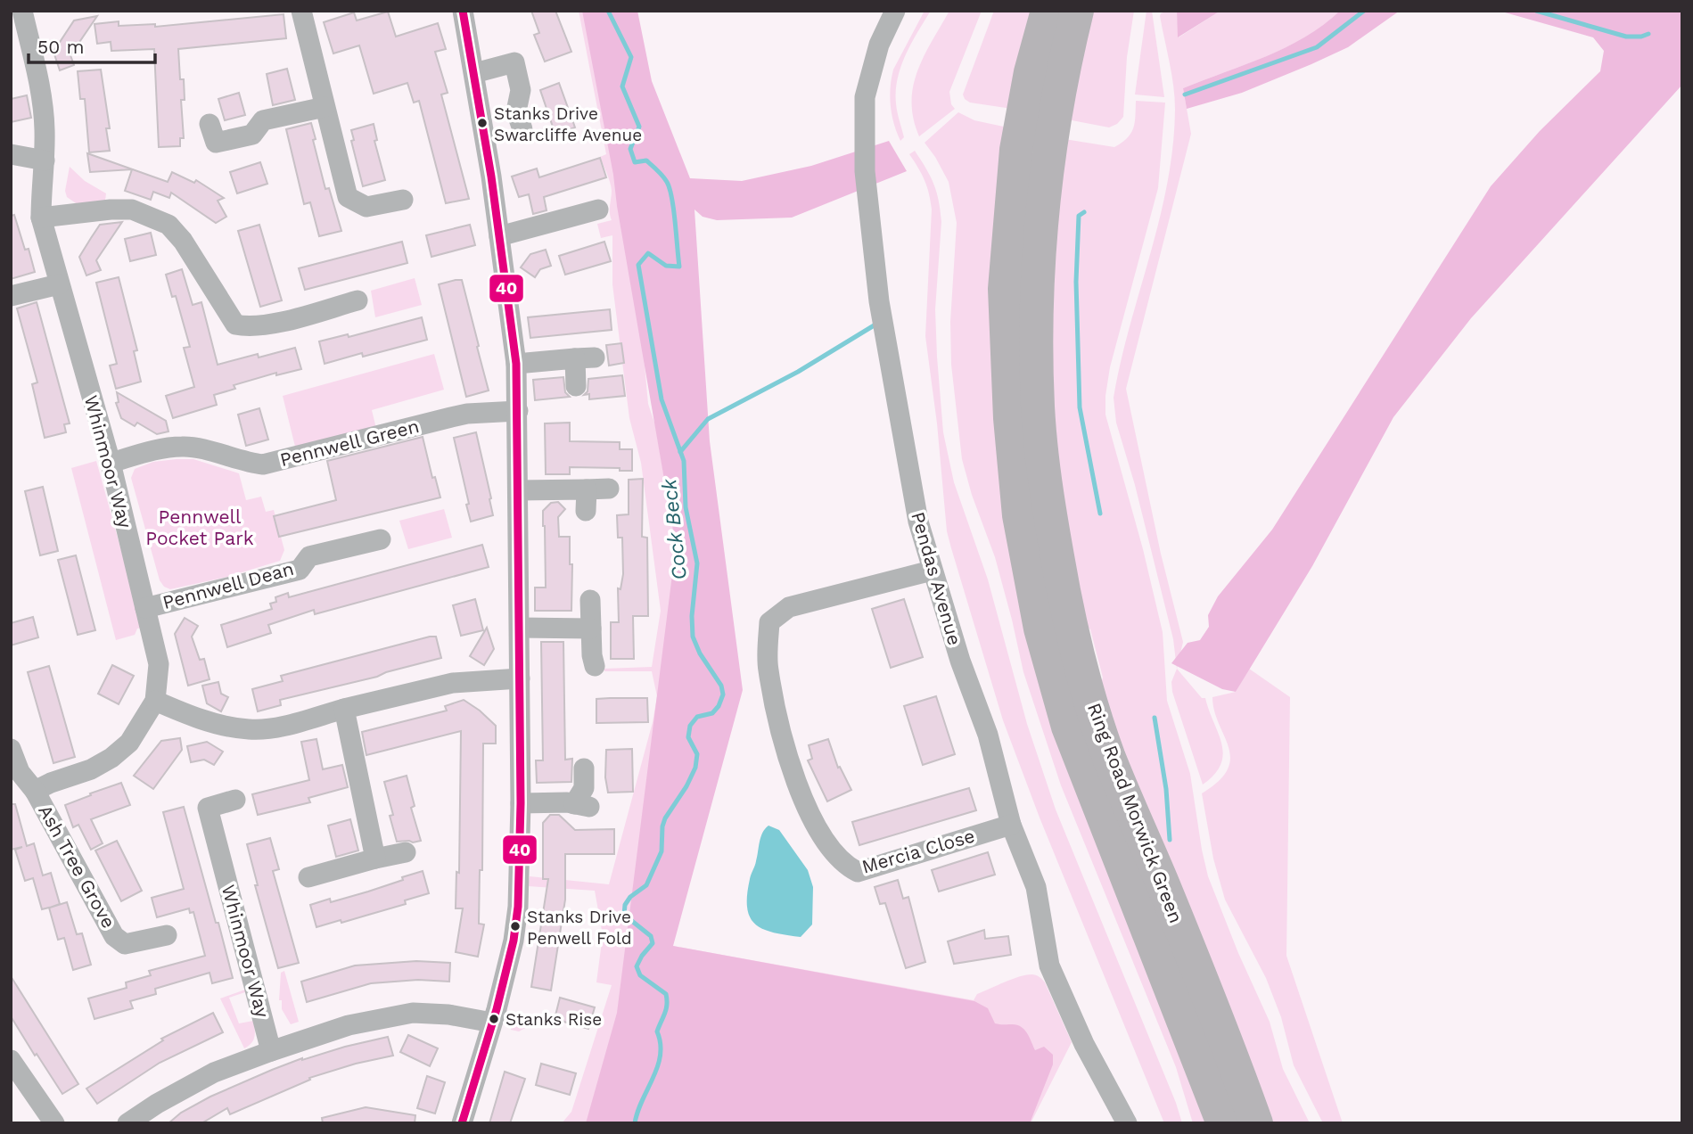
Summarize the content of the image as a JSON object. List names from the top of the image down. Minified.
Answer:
{"streets":{"highway":["Ring Road Morwick Green"],"street":["Pennwell Green","Whinmoor Way","Pendas Avenue","Pennwell Dean","Mercia Close","Ash Tree Grove"]},"crossings":[["Pennwell Green","Whinmoor Way"],["Whinmoor Way","Pennwell Dean"],["Whinmoor Way","Ash Tree Grove"],["Pendas Avenue","Mercia Close"]],"water":["Cock Beck"],"parks":["Pennwell Pocket Park"],"places":["Stanks Drive Swarcliffe Avenue","Stanks Drive Penwell Fold","Stanks Rise"],"lines":["transit line 40"],"scale_bar":"50 m"}
